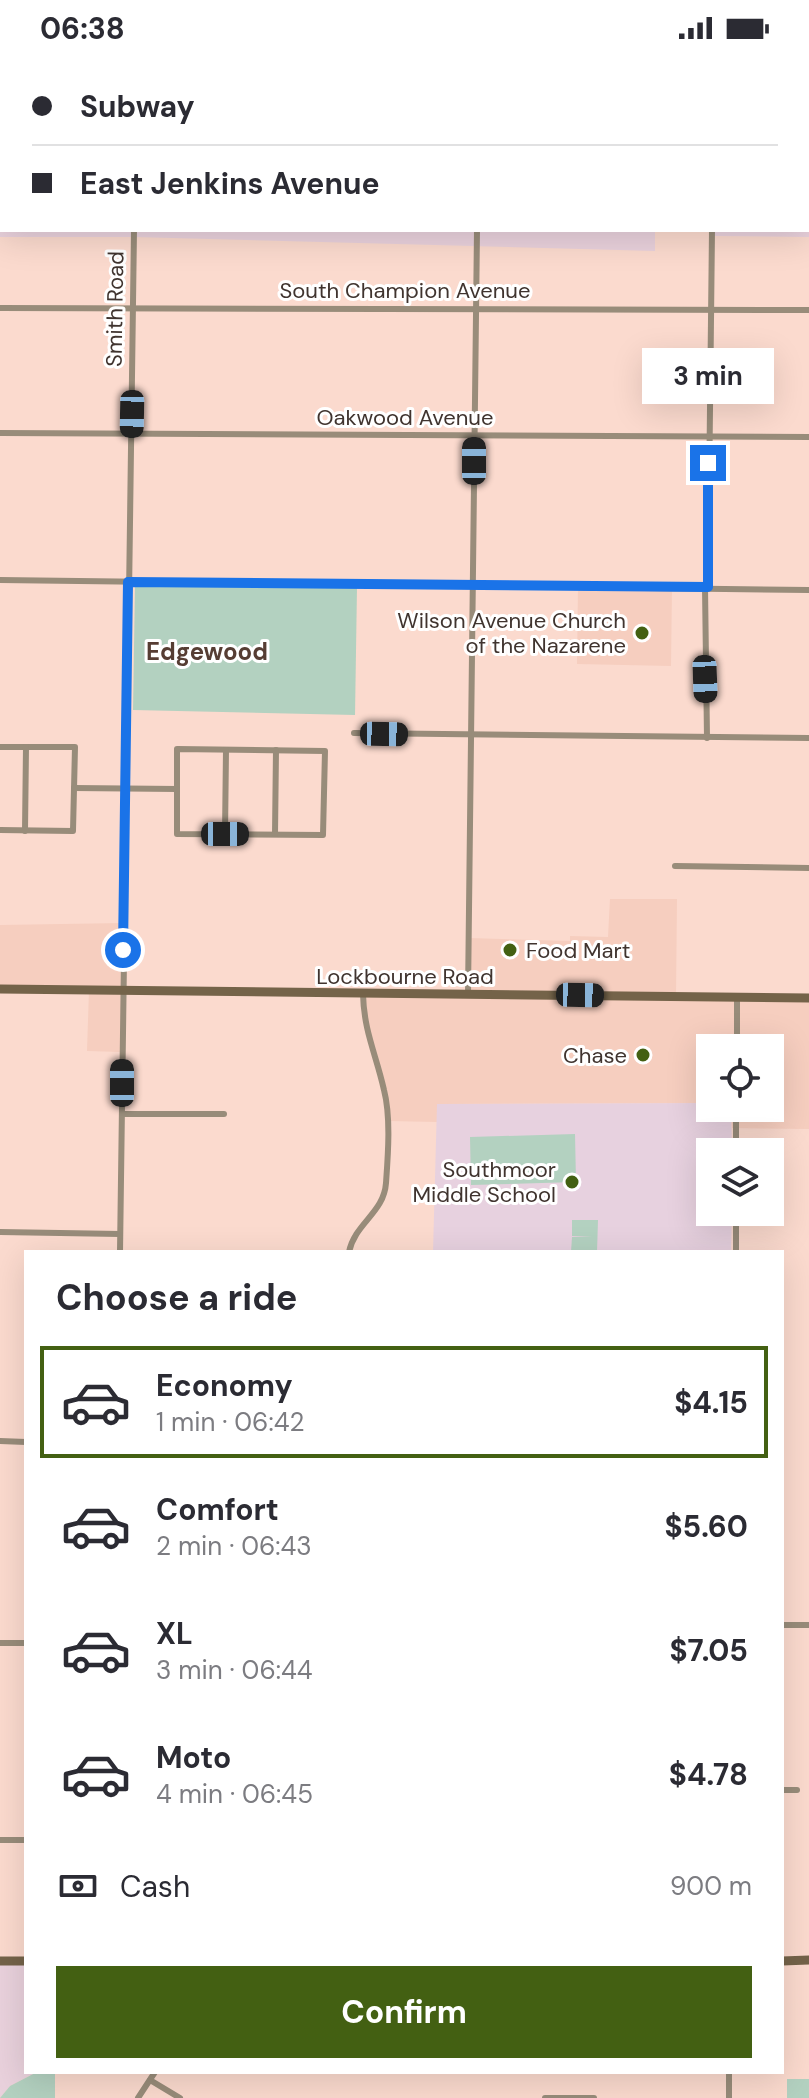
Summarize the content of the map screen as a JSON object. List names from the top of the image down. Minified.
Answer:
{"streets":{"main road":["Lockbourne Road"],"street":["South Champion Avenue","Smith Road","Oakwood Avenue"]},"crossings":[["South Champion Avenue","Smith Road"],["Smith Road","Oakwood Avenue"],["Smith Road","Lockbourne Road"]],"districts":["Edgewood"],"places":["Wilson Avenue Church of the Nazarene","Food Mart","Chase","Southmoor Middle School"],"page":{"status":"06:38","banner":["Subway","East Jenkins Avenue"],"bubble":"3 min","heading":"Choose a ride","list":[{"name":"Economy","note":"1 min · 06:42","value":"$4.15"},{"name":"Comfort","note":"2 min · 06:43","value":"$5.60"},{"name":"XL","note":"3 min · 06:44","value":"$7.05"},{"name":"Moto","note":"4 min · 06:45","value":"$4.78"}],"pay":["Cash","900 m"],"buttons":"Confirm"}}
